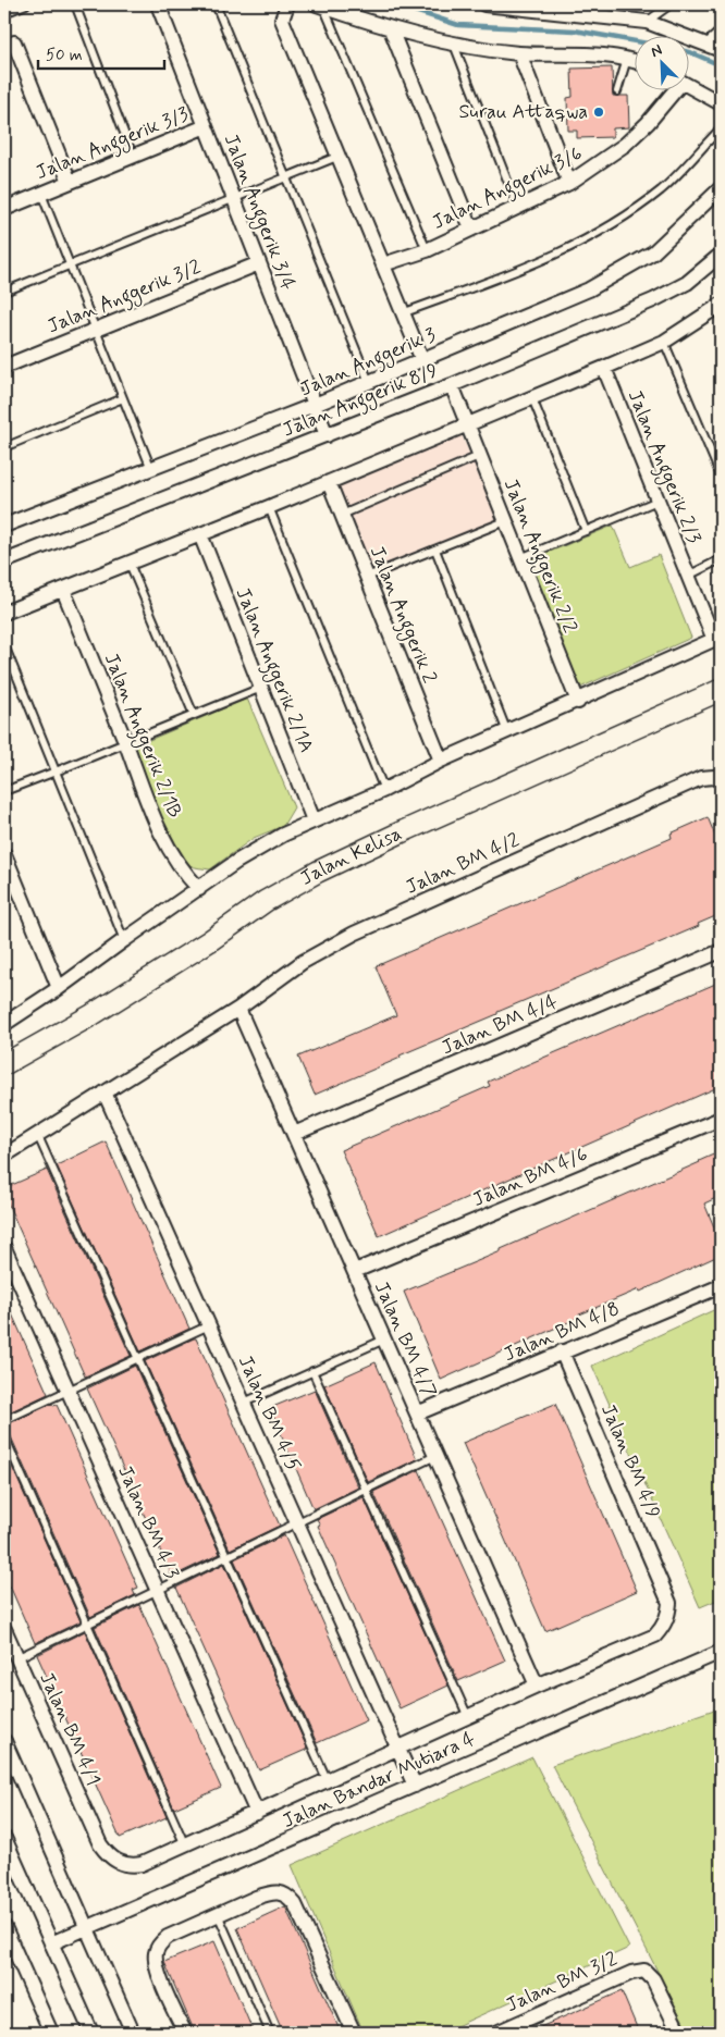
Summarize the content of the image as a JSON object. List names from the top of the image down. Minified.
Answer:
{"streets":{"main road":["Jalan Kelisa"],"street":["Jalan Anggerik 3/3","Jalan Anggerik 3/6","Jalan Anggerik 3/4","Jalan Anggerik 3/2","Jalan Anggerik 3","Jalan Anggerik 8/9","Jalan Anggerik 2/3","Jalan Anggerik 2/2","Jalan Anggerik 2","Jalan Anggerik 2/1A","Jalan Anggerik 2/1B","Jalan BM 4/2","Jalan BM 4/4","Jalan BM 4/6","Jalan BM 4/8","Jalan BM 4/7","Jalan BM 4/5","Jalan BM 4/9","Jalan BM 4/3","Jalan BM 4/1","Jalan Bandar Mutiara 4","Jalan BM 3/2"]},"crossings":[["Jalan Anggerik 3/3","Jalan Anggerik 3/4"],["Jalan Anggerik 3/4","Jalan Anggerik 3/2"],["Jalan Anggerik 3/4","Jalan Anggerik 3"],["Jalan Anggerik 3/4","Jalan Anggerik 8/9"],["Jalan Anggerik 8/9","Jalan Anggerik 2/2"],["Jalan BM 4/2","Jalan BM 4/7"],["Jalan BM 4/2","Jalan BM 4/5"],["Jalan BM 4/4","Jalan BM 4/7"],["Jalan BM 4/6","Jalan BM 4/7"],["Jalan BM 4/8","Jalan BM 4/7"],["Jalan BM 4/8","Jalan BM 4/9"],["Jalan BM 4/7","Jalan BM 4/9"],["Jalan BM 4/5","Jalan BM 4/9"],["Jalan BM 4/5","Jalan Bandar Mutiara 4"],["Jalan BM 4/9","Jalan BM 4/3"],["Jalan BM 4/9","Jalan BM 4/1"]],"places":["Surau Attaqwa"],"scale_bar":"50 m","north":"top left"}
